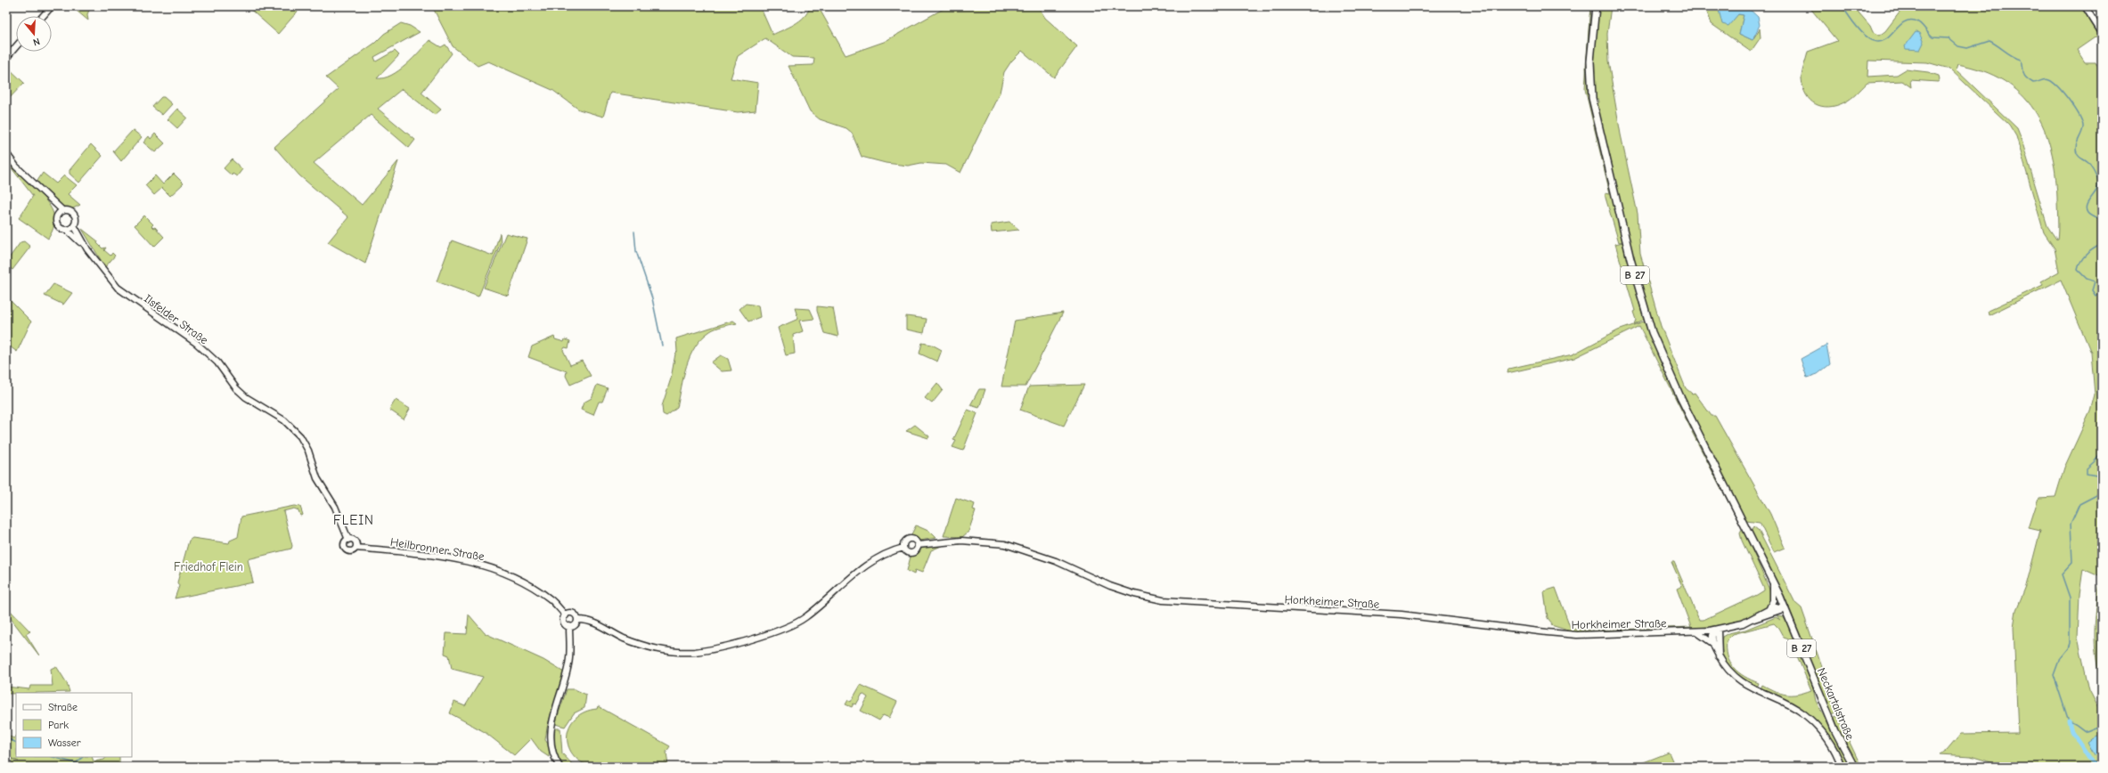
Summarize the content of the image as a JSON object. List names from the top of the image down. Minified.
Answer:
{"streets":{"main road":["B 27","Ilsfelder Straße","Heilbronner Straße","Horkheimer Straße","Neckartalstraße"]},"crossings":[["B 27","Horkheimer Straße"],["B 27","Neckartalstraße"],["Ilsfelder Straße","Heilbronner Straße"],["Horkheimer Straße","Neckartalstraße"]],"districts":["FLEIN"],"parks":["Friedhof Flein"],"legend":["Straße","Park","Wasser"],"north":"bottom"}
